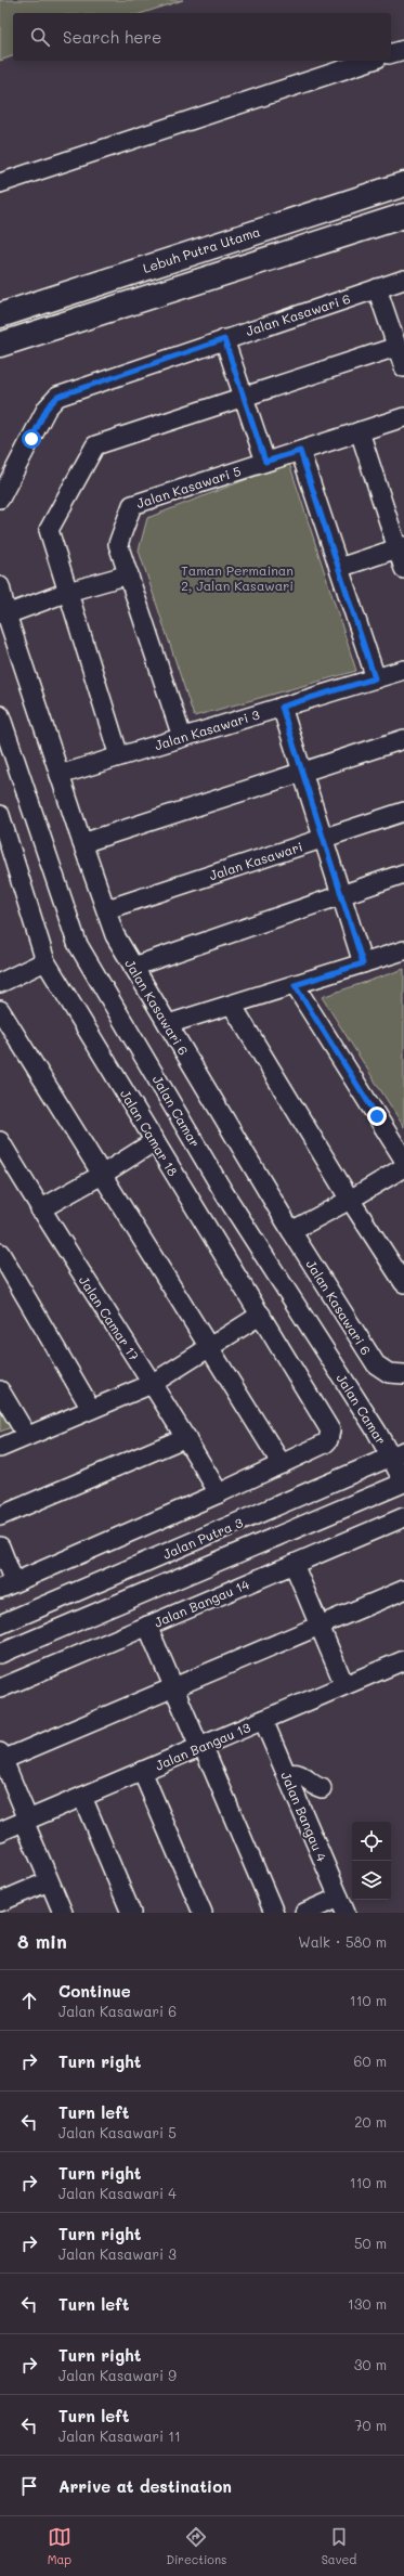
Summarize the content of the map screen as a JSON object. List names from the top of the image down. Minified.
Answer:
{"streets":{"main road":["Lebuh Putra Utama"],"street":["Jalan Kasawari 6","Jalan Kasawari 5","Jalan Kasawari 3","Jalan Kasawari","Jalan Camar","Jalan Camar 18","Jalan Camar 17","Jalan Putra 3","Jalan Bangau 14","Jalan Bangau 13","Jalan Bangau 4"]},"crossings":[["Jalan Kasawari 6","Jalan Kasawari 3"],["Jalan Kasawari 6","Jalan Kasawari"],["Jalan Kasawari 5","Jalan Kasawari 3"],["Jalan Camar","Jalan Putra 3"],["Jalan Bangau 13","Jalan Bangau 4"]],"parks":["Taman Permainan 2, Jalan Kasawari"],"page":{"search":"Search here","heading":["8 min","Walk · 580 m"],"list":[["Continue","Jalan Kasawari 6","110 m"],["Turn right","60 m"],["Turn left","Jalan Kasawari 5","20 m"],["Turn right","Jalan Kasawari 4","110 m"],["Turn right","Jalan Kasawari 3","50 m"],["Turn left","130 m"],["Turn right","Jalan Kasawari 9","30 m"],["Turn left","Jalan Kasawari 11","70 m"],"Arrive at destination"],"nav":["Map","Directions","Saved"]}}
